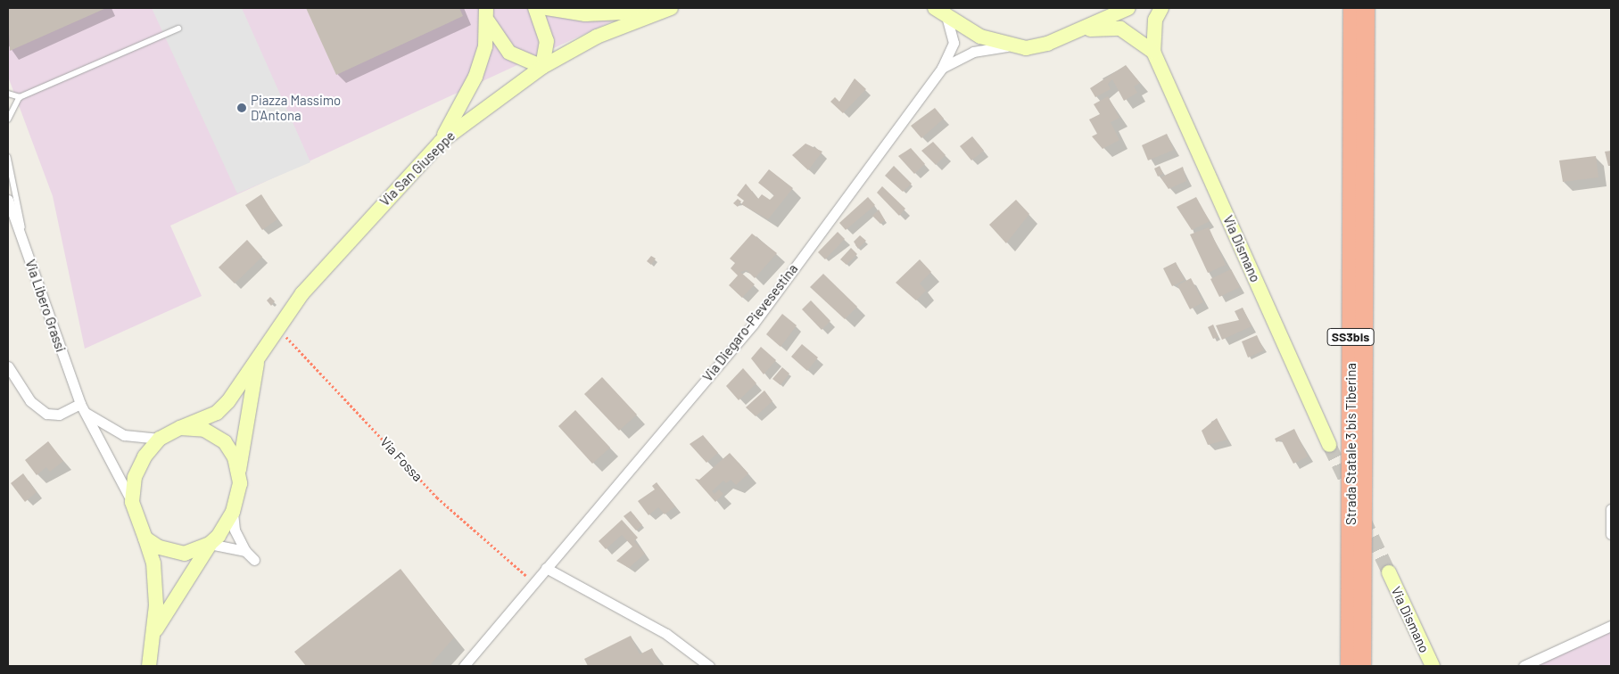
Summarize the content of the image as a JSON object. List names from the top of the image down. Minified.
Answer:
{"streets":{"highway":["SS3bis","Strada Statale 3 bis Tiberina"],"main road":["Via San Giuseppe","Via Dismano"],"street":["Via Libero Grassi","Via Diegaro-Pievesestina"],"path":["Via Fossa"]},"crossings":[["Via San Giuseppe","Via Libero Grassi"],["Via San Giuseppe","Via Fossa"],["Via Diegaro-Pievesestina","Via Fossa"]],"places":["Piazza Massimo D'Antona"]}
